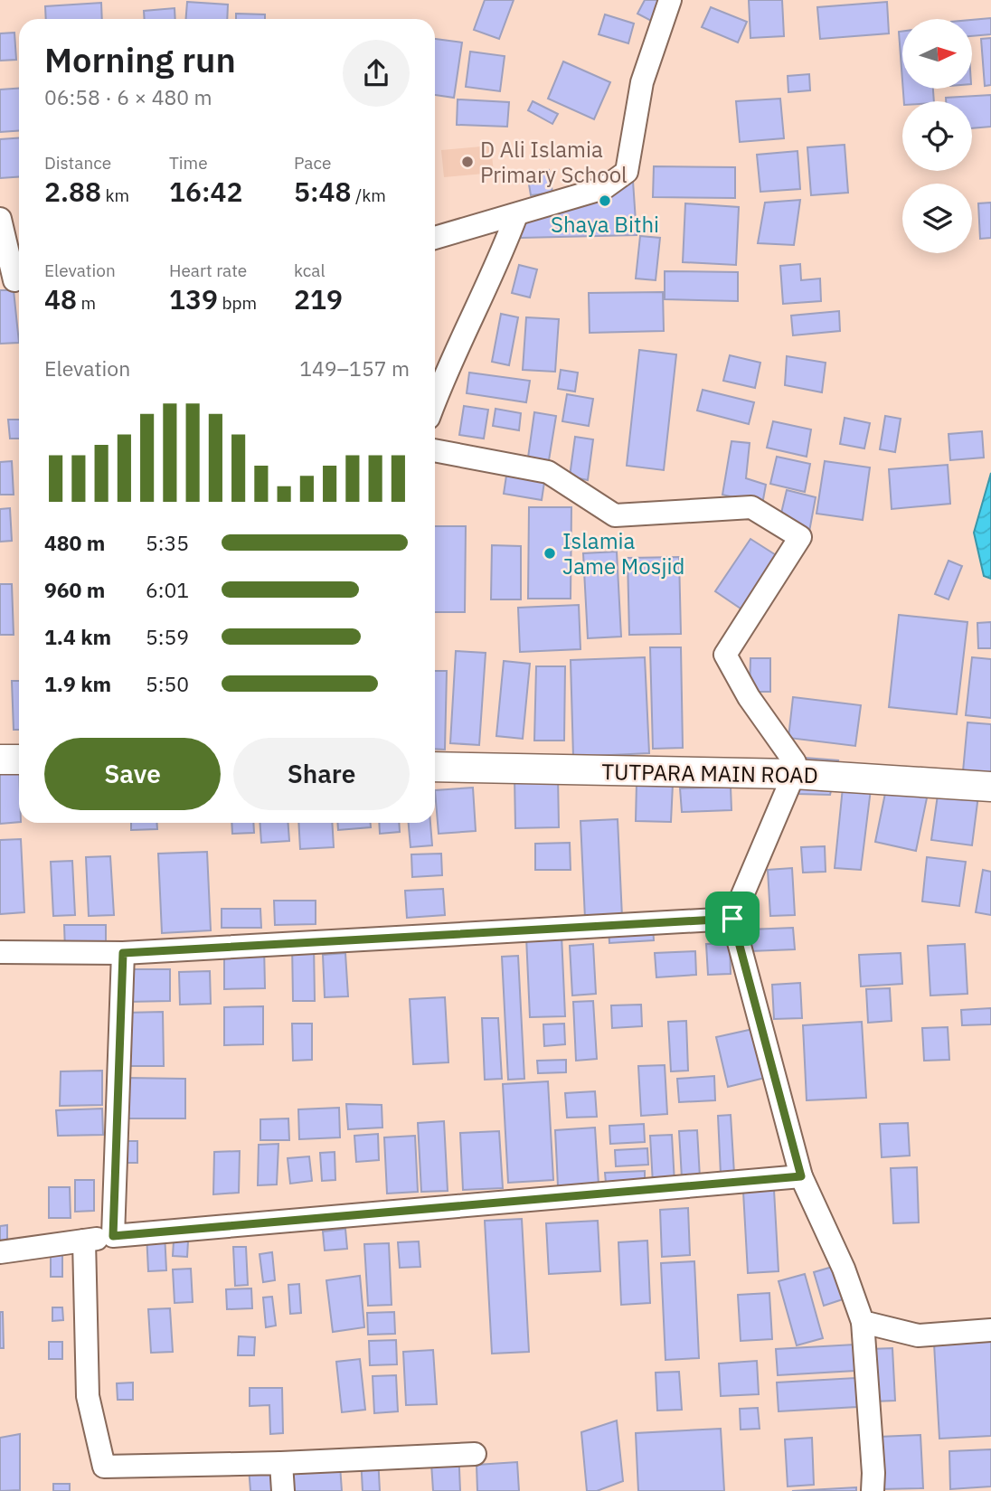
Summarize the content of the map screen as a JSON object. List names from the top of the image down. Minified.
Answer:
{"streets":{"street":["TUTPARA MAIN ROAD"]},"places":["D Ali Islamia Primary School","Shaya Bithi","Islamia Jame Mosjid"],"north":"right","page":{"heading":["Morning run","06:58 · 6 × 480 m"],"stats":[["Distance","2.88 km"],["Time","16:42"],["Pace","5:48 /km"],["Elevation","48 m"],["Heart rate","139 bpm"],["kcal","219"]],"chart":["Elevation","149–157 m"],"list":[{"name":"480 m","note":"5:35"},{"name":"960 m","note":"6:01"},{"name":"1.4 km","note":"5:59"},{"name":"1.9 km","note":"5:50"}],"buttons":["Save","Share"]}}
